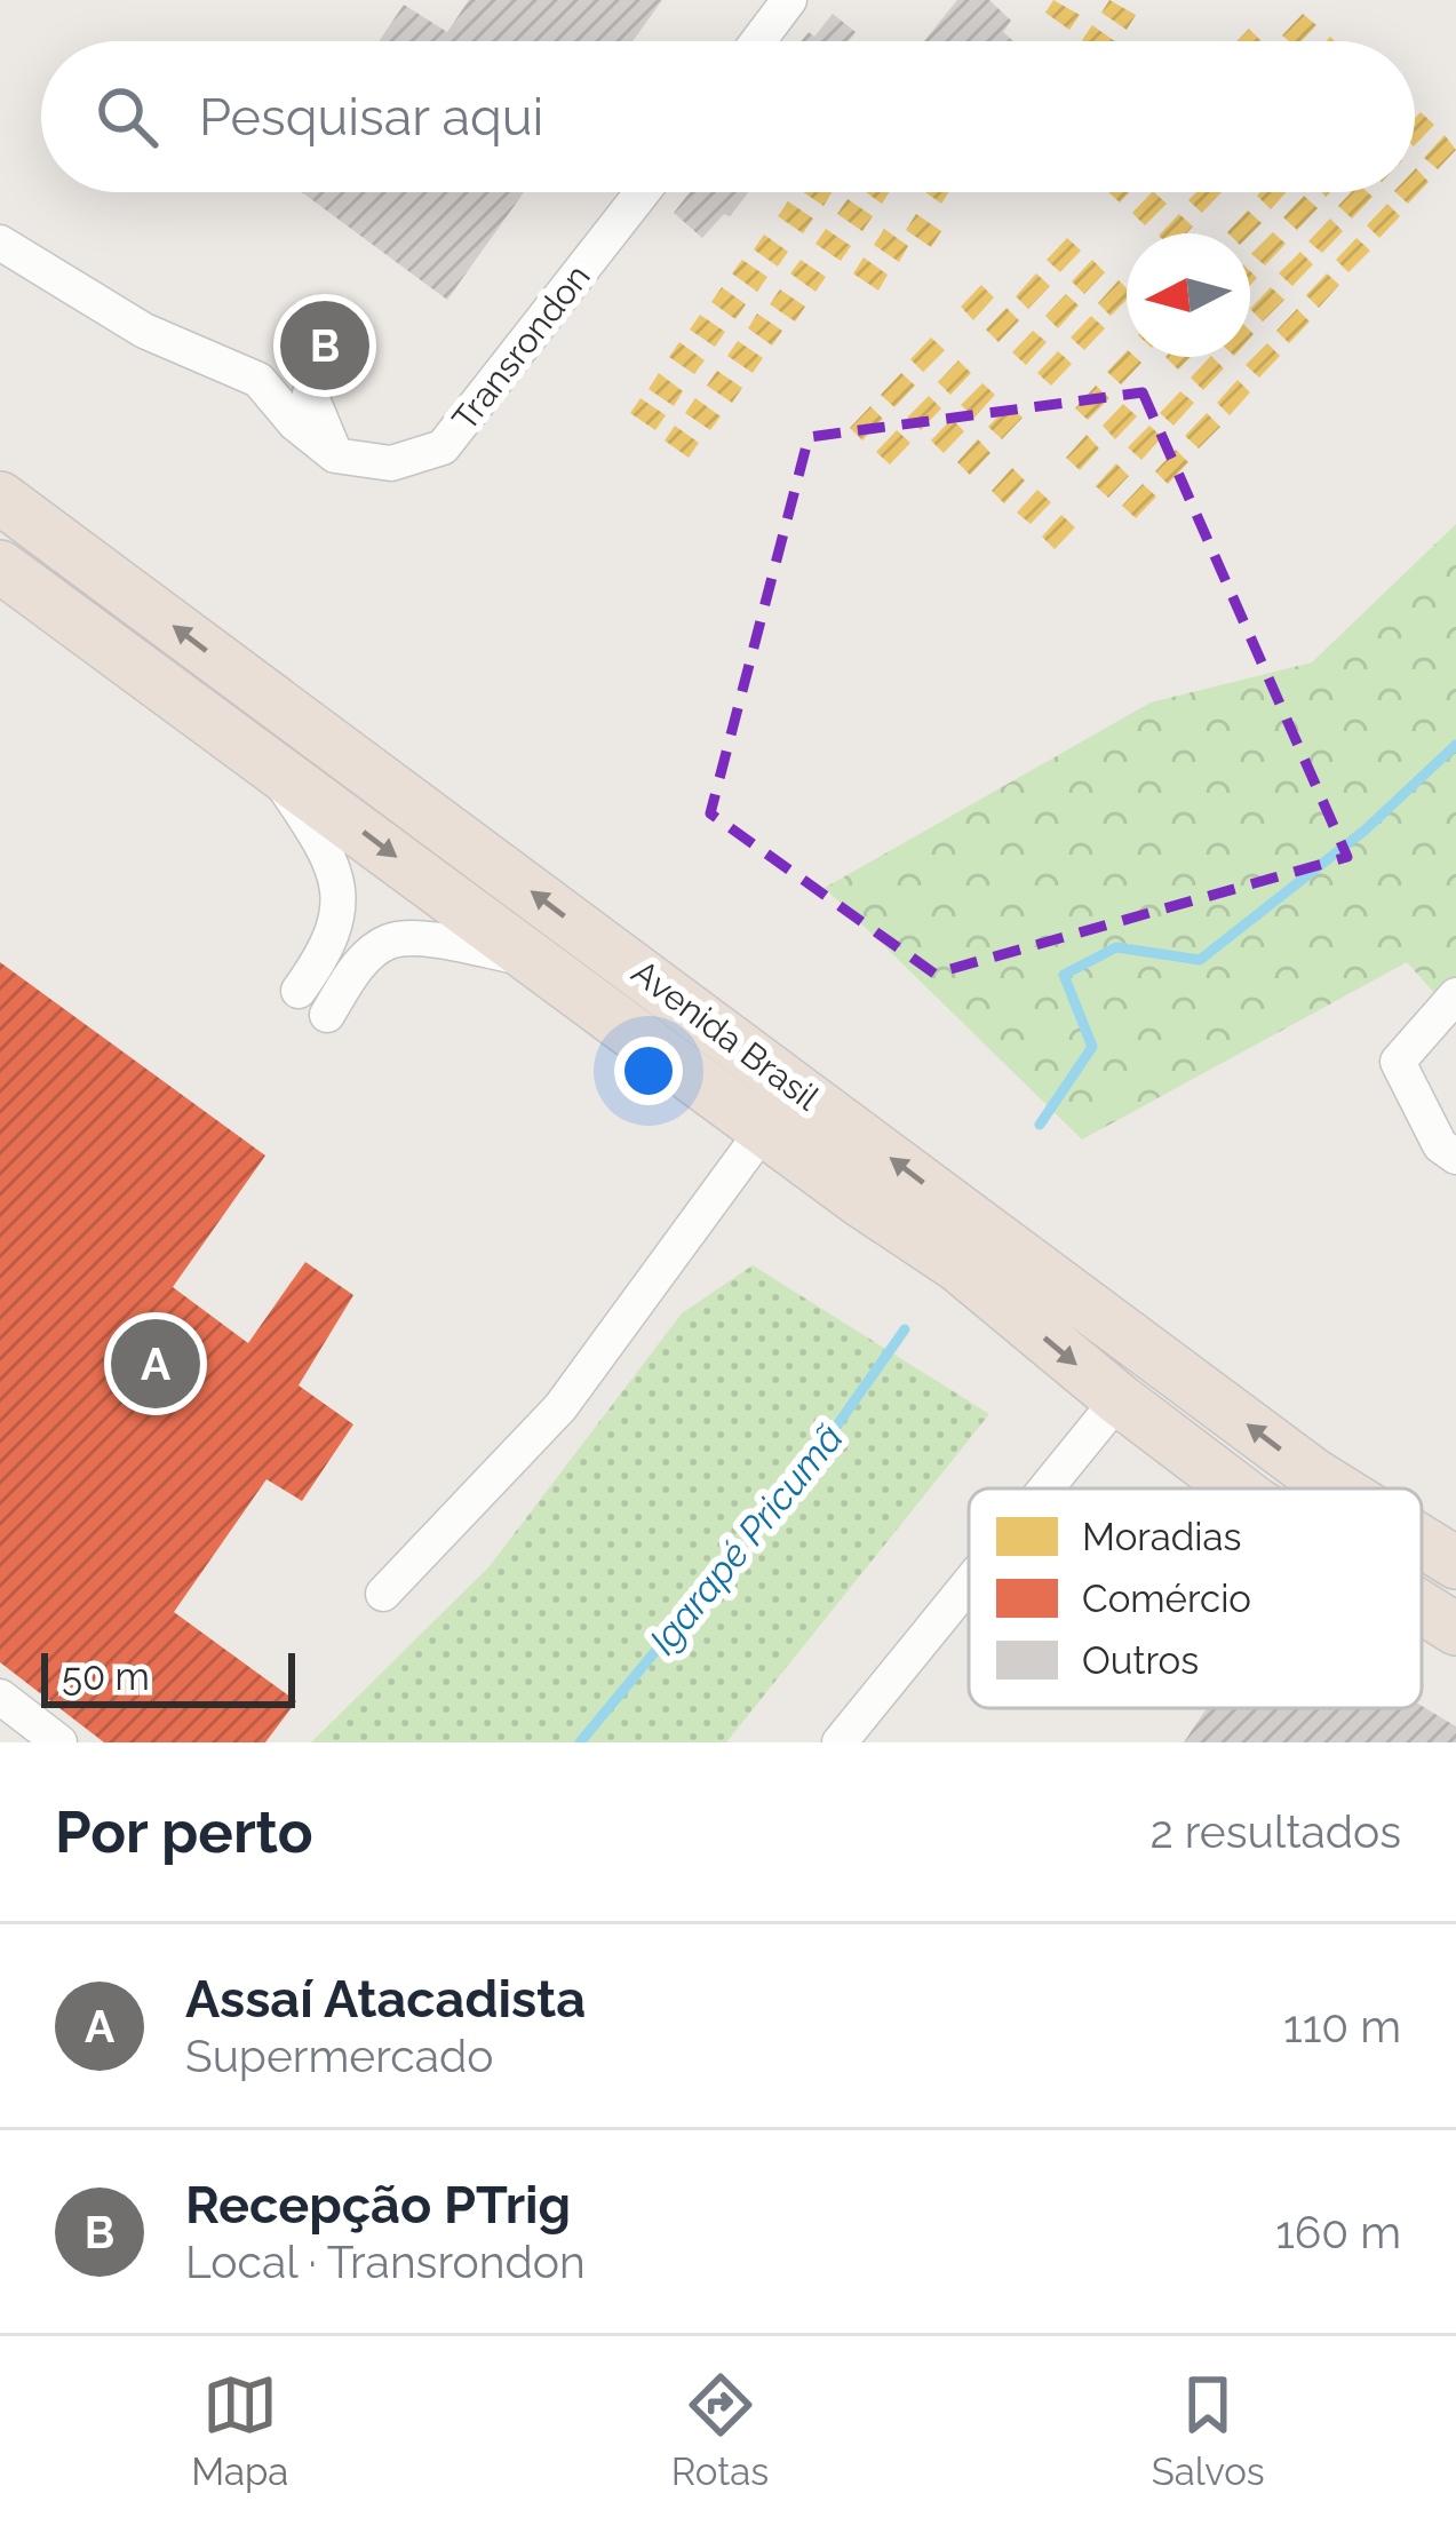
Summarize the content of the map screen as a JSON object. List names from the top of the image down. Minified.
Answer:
{"streets":{"highway":["Avenida Brasil"],"street":["Transrondon"]},"water":["Igarapé Pricumã"],"legend":["Moradias","Comércio","Outros"],"scale_bar":"50 m","north":"left","page":{"search":"Pesquisar aqui","pins":["B","A"],"scale":"50 m","heading":["Por perto","2 resultados"],"list":[{"mark":"A","name":"Assaí Atacadista","note":"Supermercado","value":"110 m"},{"mark":"B","name":"Recepção PTrig","note":"Local · Transrondon","value":"160 m"}],"nav":["Mapa","Rotas","Salvos"]}}
